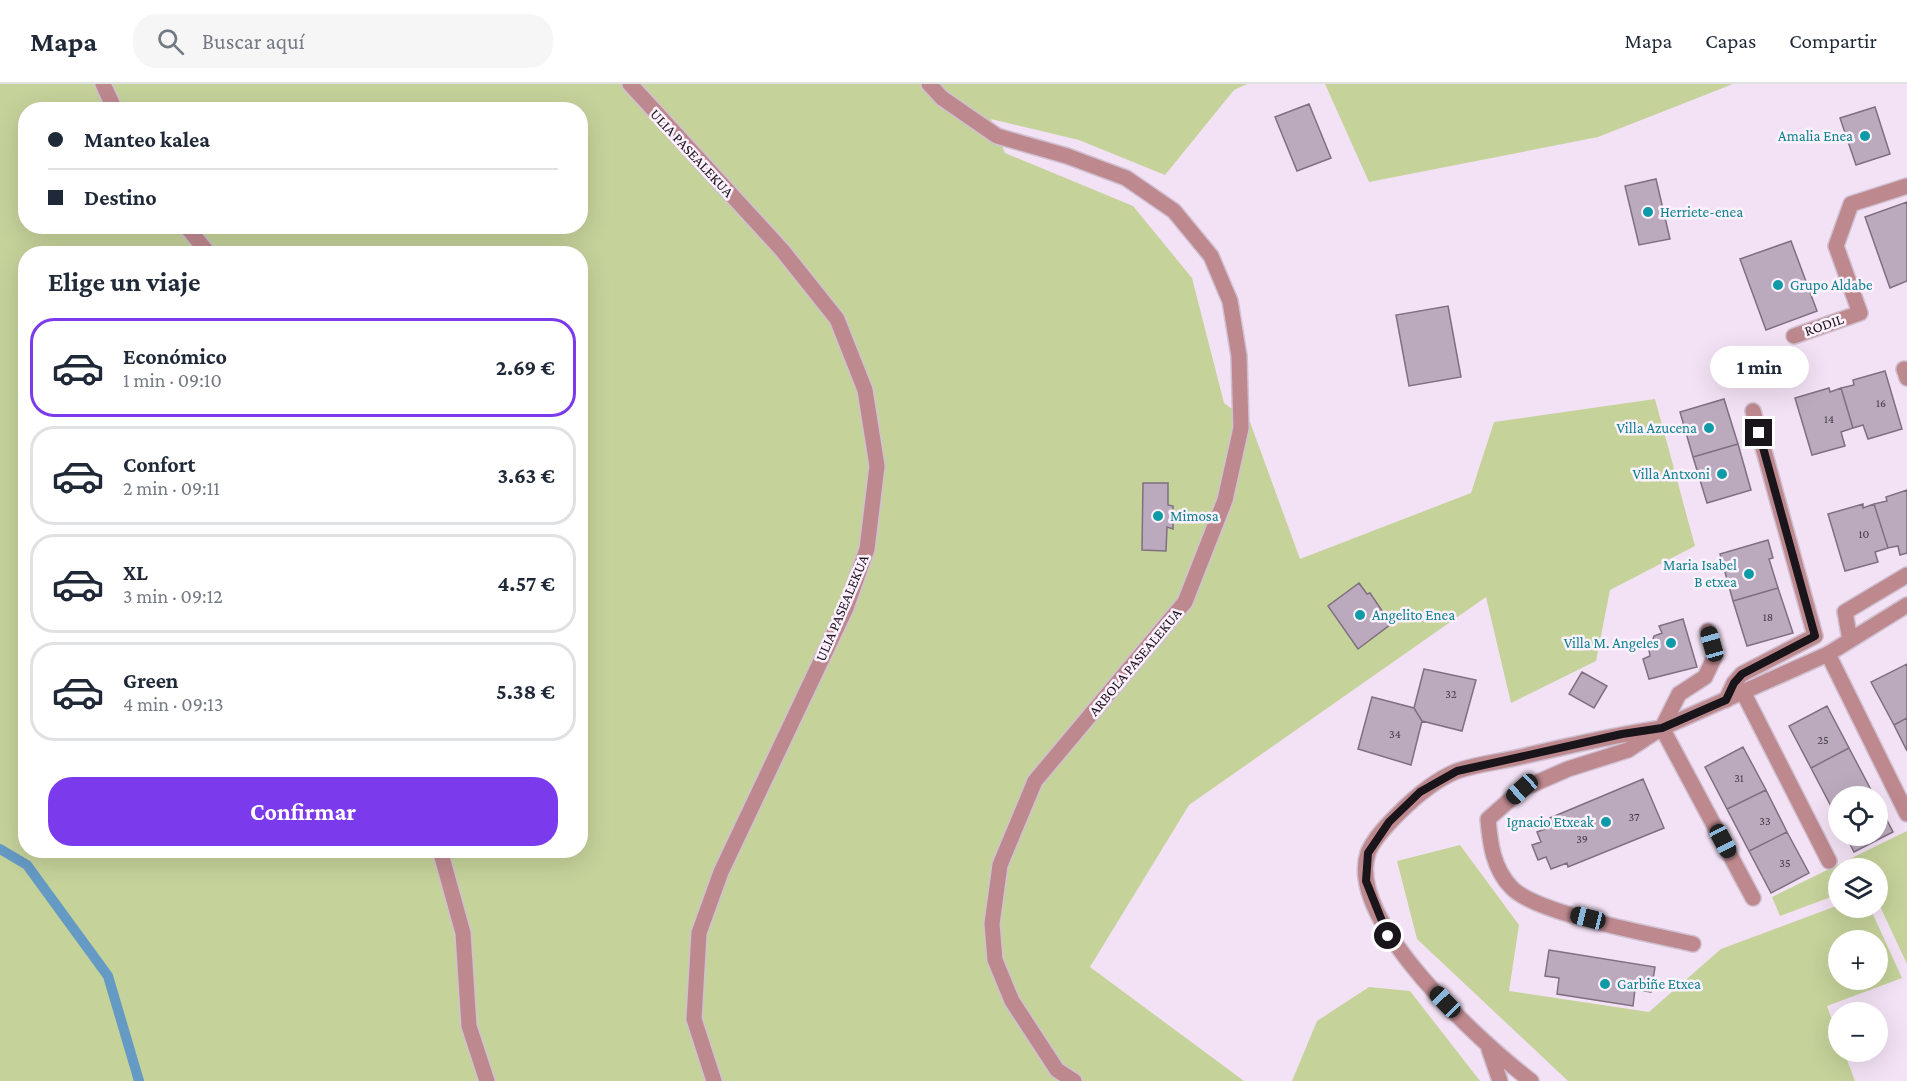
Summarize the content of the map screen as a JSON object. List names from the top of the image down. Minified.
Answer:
{"streets":{"street":["ULIA PASEALEKUA","RODIL","ARBOLA PASEALEKUA"]},"places":["Amalia Enea","Herriete-enea","Grupo Aldabe","Villa Azucena","Villa Antxoni","Mimosa","Maria Isabel B etxea","Angelito Enea","Villa M. Angeles","Ignacio Etxeak","Garbiñe Etxea"],"house_numbers":["16","14","10","18","32","34","25","31","37","33","39","35"],"page":{"header":"Mapa","search":"Buscar aquí","nav":["Mapa","Capas","Compartir"],"banner":["Manteo kalea","Destino"],"heading":"Elige un viaje","list":[{"name":"Económico","note":"1 min · 09:10","value":"2.69 €"},{"name":"Confort","note":"2 min · 09:11","value":"3.63 €"},{"name":"XL","note":"3 min · 09:12","value":"4.57 €"},{"name":"Green","note":"4 min · 09:13","value":"5.38 €"}],"bubble":"1 min","buttons":"Confirmar","map_buttons":["+","−"]}}
